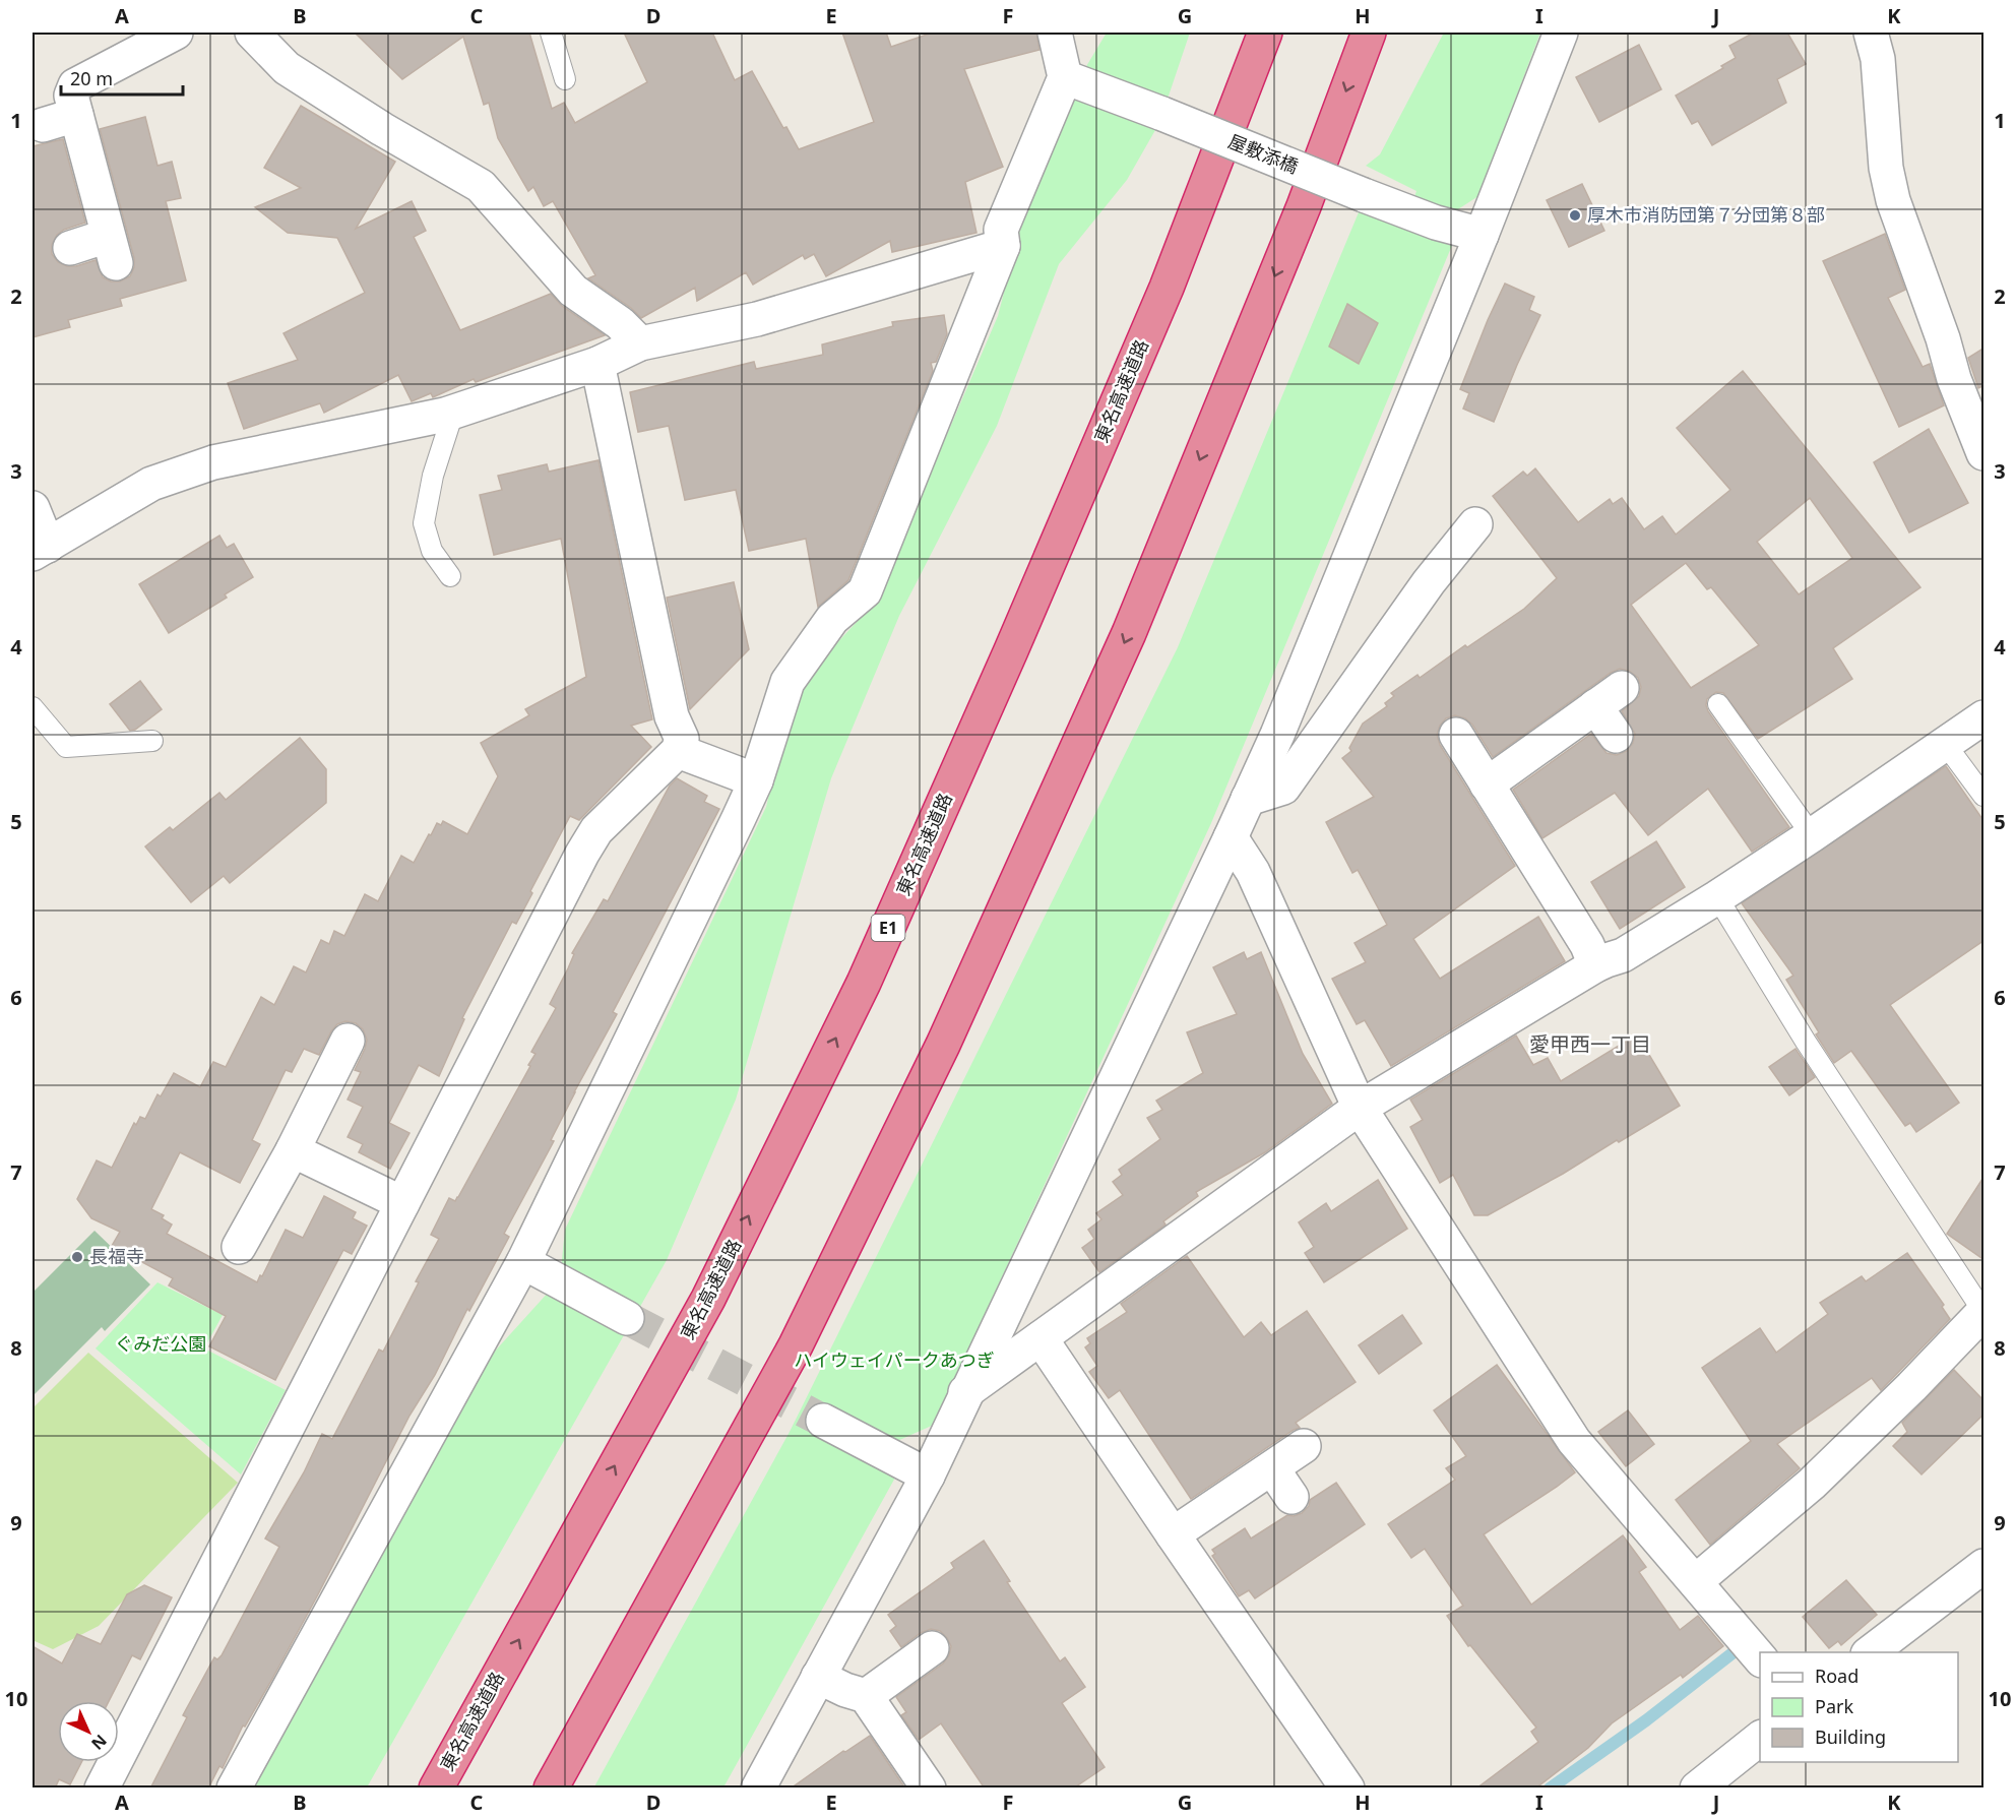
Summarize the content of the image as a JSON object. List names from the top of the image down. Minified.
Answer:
{"streets":{"highway":["東名高速道路","E1"],"street":["屋敷添橋"]},"districts":["愛甲西一丁目"],"parks":["ぐみだ公園","ハイウェイパークあつぎ"],"places":["厚木市消防団第７分団第８部","長福寺"],"legend":["Road","Park","Building"],"scale_bar":"20 m","north":"bottom right","grid":{"columns":["A","B","C","D","E","F","G","H","I","J","K"],"rows":["1","2","3","4","5","6","7","8","9","10"]}}
